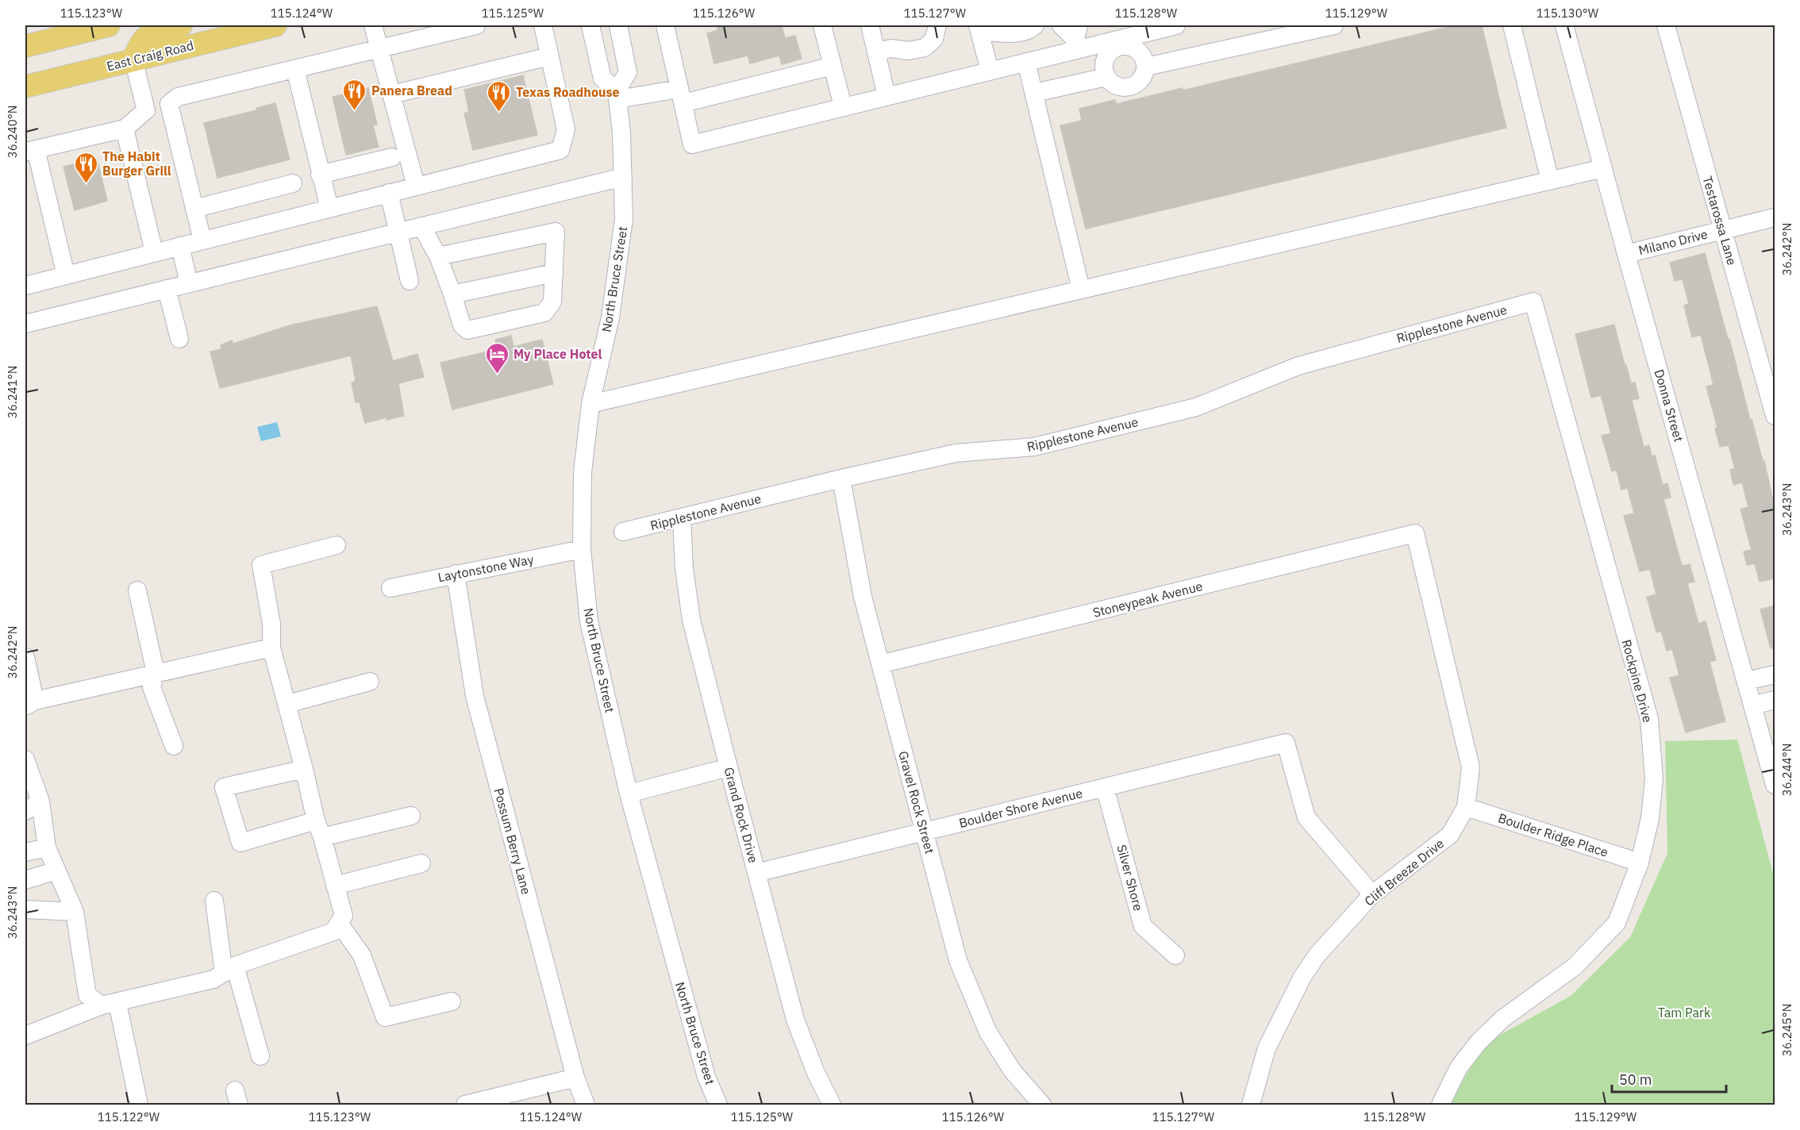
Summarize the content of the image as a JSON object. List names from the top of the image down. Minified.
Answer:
{"streets":{"main road":["East Craig Road"],"street":["Testarossa Lane","Milano Drive","North Bruce Street","Ripplestone Avenue","Donna Street","Laytonstone Way","Stoneypeak Avenue","Rockpine Drive","Gravel Rock Street","Boulder Shore Avenue","Grand Rock Drive","Boulder Ridge Place","Possum Berry Lane","Cliff Breeze Drive","Silver Shore"]},"crossings":[["Testarossa Lane","Milano Drive"],["Milano Drive","Donna Street"],["North Bruce Street","Laytonstone Way"],["Ripplestone Avenue","Rockpine Drive"],["Ripplestone Avenue","Gravel Rock Street"],["Ripplestone Avenue","Grand Rock Drive"],["Laytonstone Way","Possum Berry Lane"],["Stoneypeak Avenue","Gravel Rock Street"],["Stoneypeak Avenue","Cliff Breeze Drive"],["Rockpine Drive","Boulder Ridge Place"],["Gravel Rock Street","Boulder Shore Avenue"],["Boulder Shore Avenue","Grand Rock Drive"],["Boulder Shore Avenue","Cliff Breeze Drive"],["Boulder Shore Avenue","Silver Shore"],["Boulder Ridge Place","Cliff Breeze Drive"]],"parks":["Tam Park"],"places":{"restaurant":["Panera Bread","Texas Roadhouse","The Habit Burger Grill"],"hotel":["My Place Hotel"]},"scale_bar":"50 m","coordinates":["115.123°W","115.124°W","115.125°W","115.126°W","115.127°W","115.128°W","115.129°W","115.130°W","36.240°N","36.242°N","36.241°N","36.243°N","36.244°N","36.245°N","115.122°W"]}
